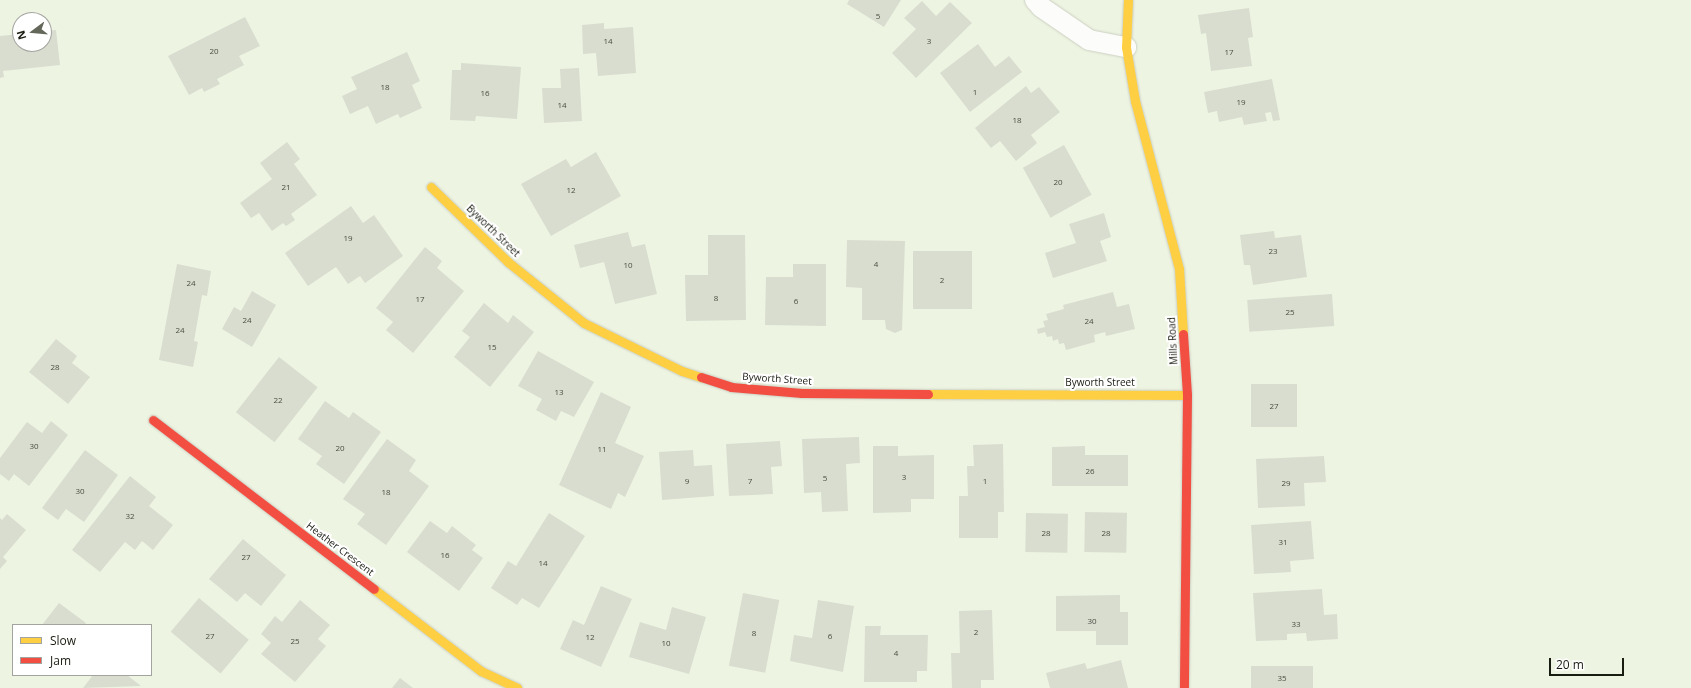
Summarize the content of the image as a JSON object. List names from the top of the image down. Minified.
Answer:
{"streets":{"street":["Byworth Street","Mills Road","Heather Crescent"]},"crossings":[["Byworth Street","Mills Road"]],"house_numbers":["5","14","3","20","17","18","1","16","19","14","18","20","21","12","19","23","4","10","2","24","8","17","6","25","24","24","24","15","28","13","22","27","30","20","11","26","3","5","9","7","1","29","30","18","32","28","28","31","16","27","14","30","33","2","8","27","6","12","25","10","4","35"],"legend":["Slow","Jam"],"scale_bar":"20 m","north":"left"}
